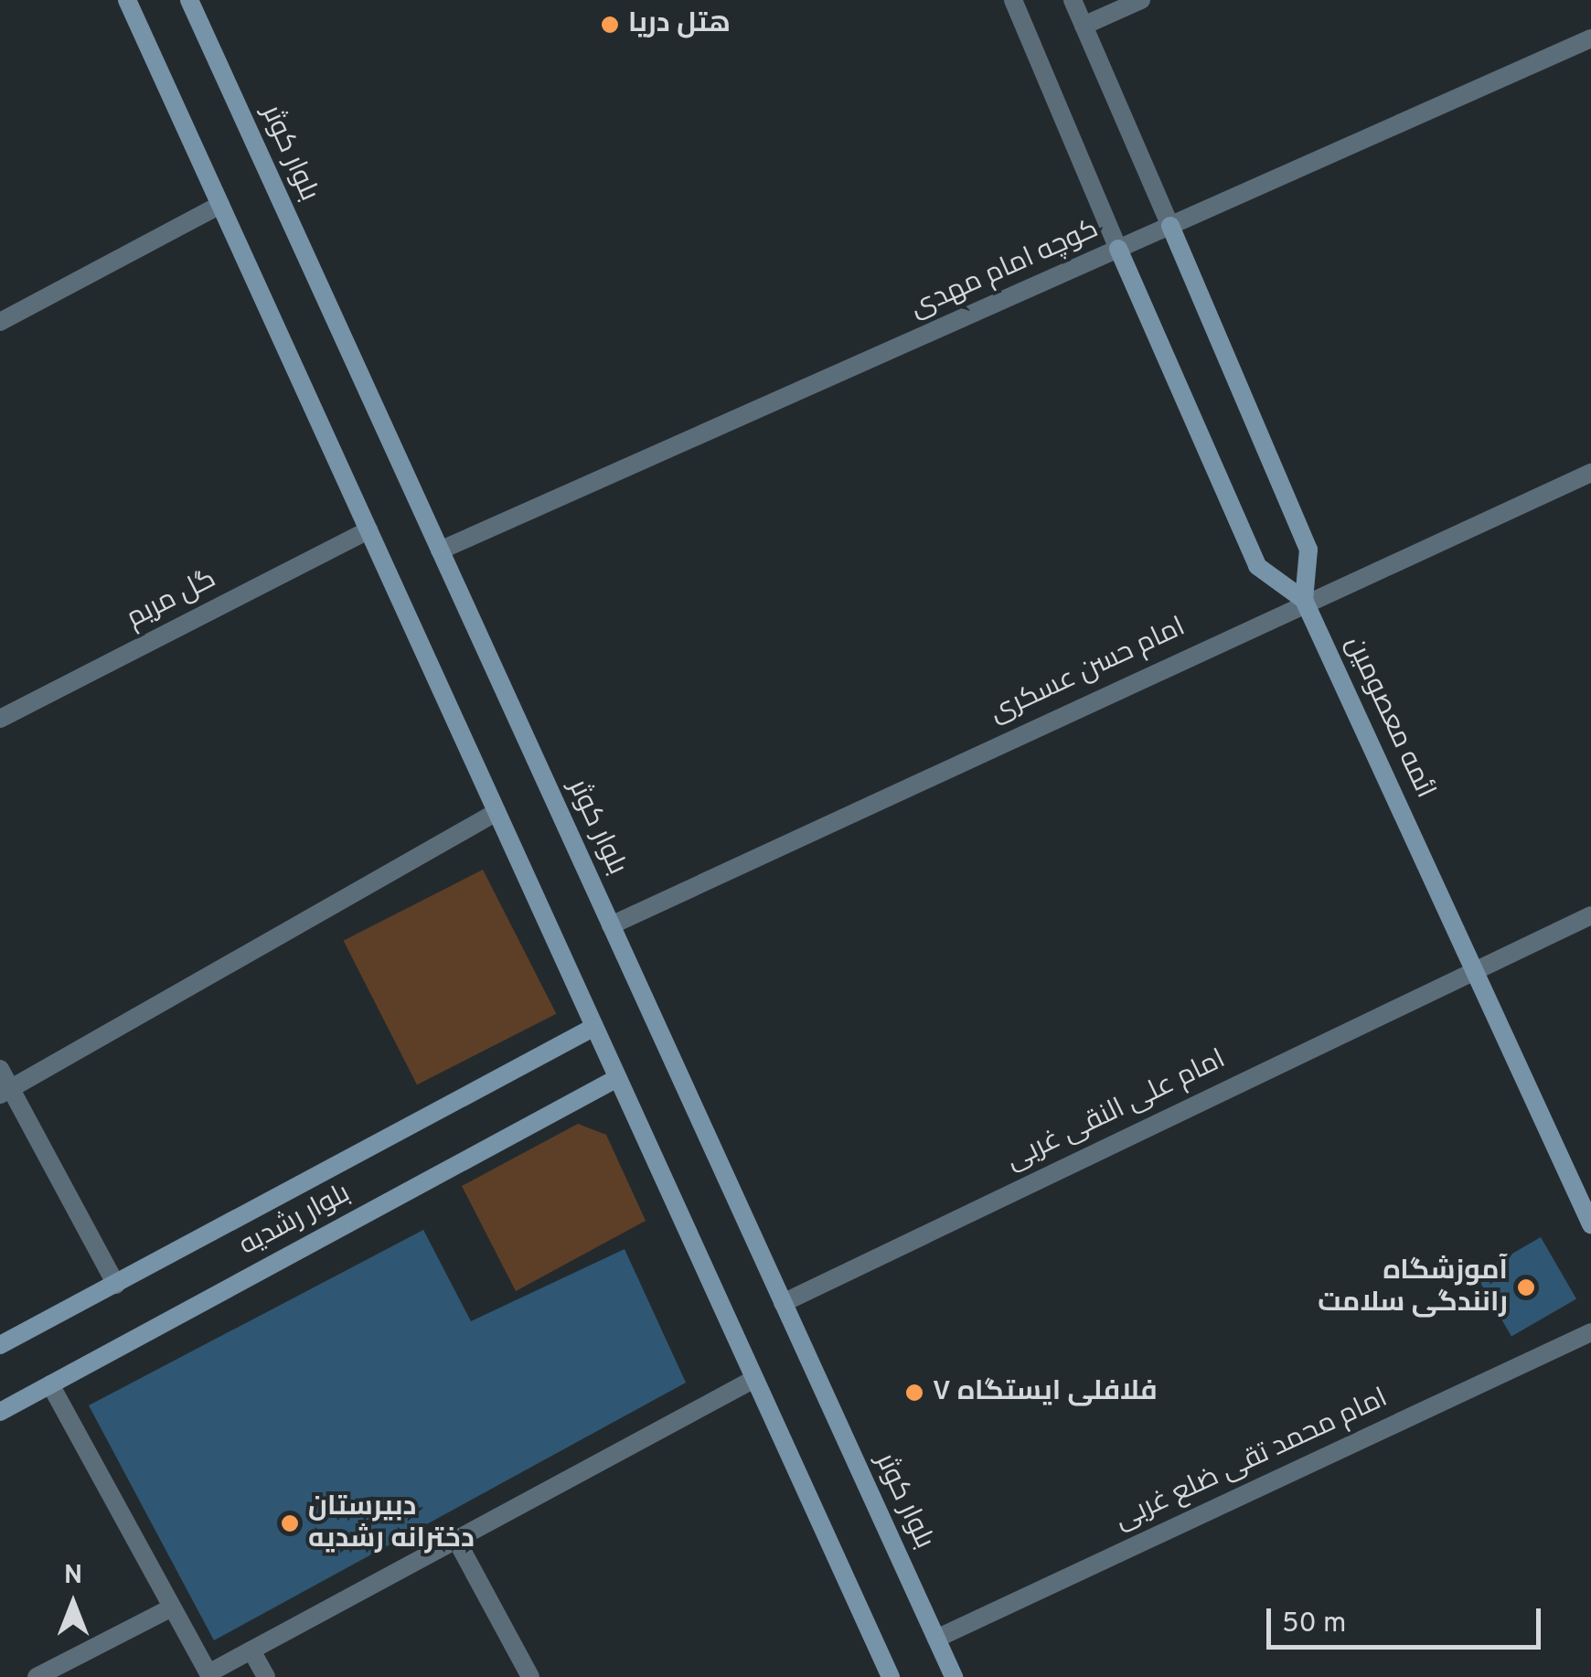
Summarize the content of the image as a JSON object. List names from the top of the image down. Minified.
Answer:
{"streets":{"main road":["بلوار کوثر","ائمه معصومین","بلوار رشدیه"],"street":["کوچه امام مهدی","گل مریم","امام حسن عسکری","امام علی النقی غربی","امام محمد تقی ضلع غربی"]},"crossings":[["بلوار کوثر","کوچه امام مهدی"],["بلوار کوثر","امام حسن عسکری"],["بلوار کوثر","امام علی النقی غربی"],["بلوار کوثر","امام محمد تقی ضلع غربی"],["امام حسن عسکری","ائمه معصومین"],["ائمه معصومین","امام علی النقی غربی"]],"places":["هتل دریا","آموزشگاه رانندگی سلامت","فلافلی ایستگاه ۷","دبیرستان دخترانه رشدیه"],"scale_bar":"50 m","north":"top"}
